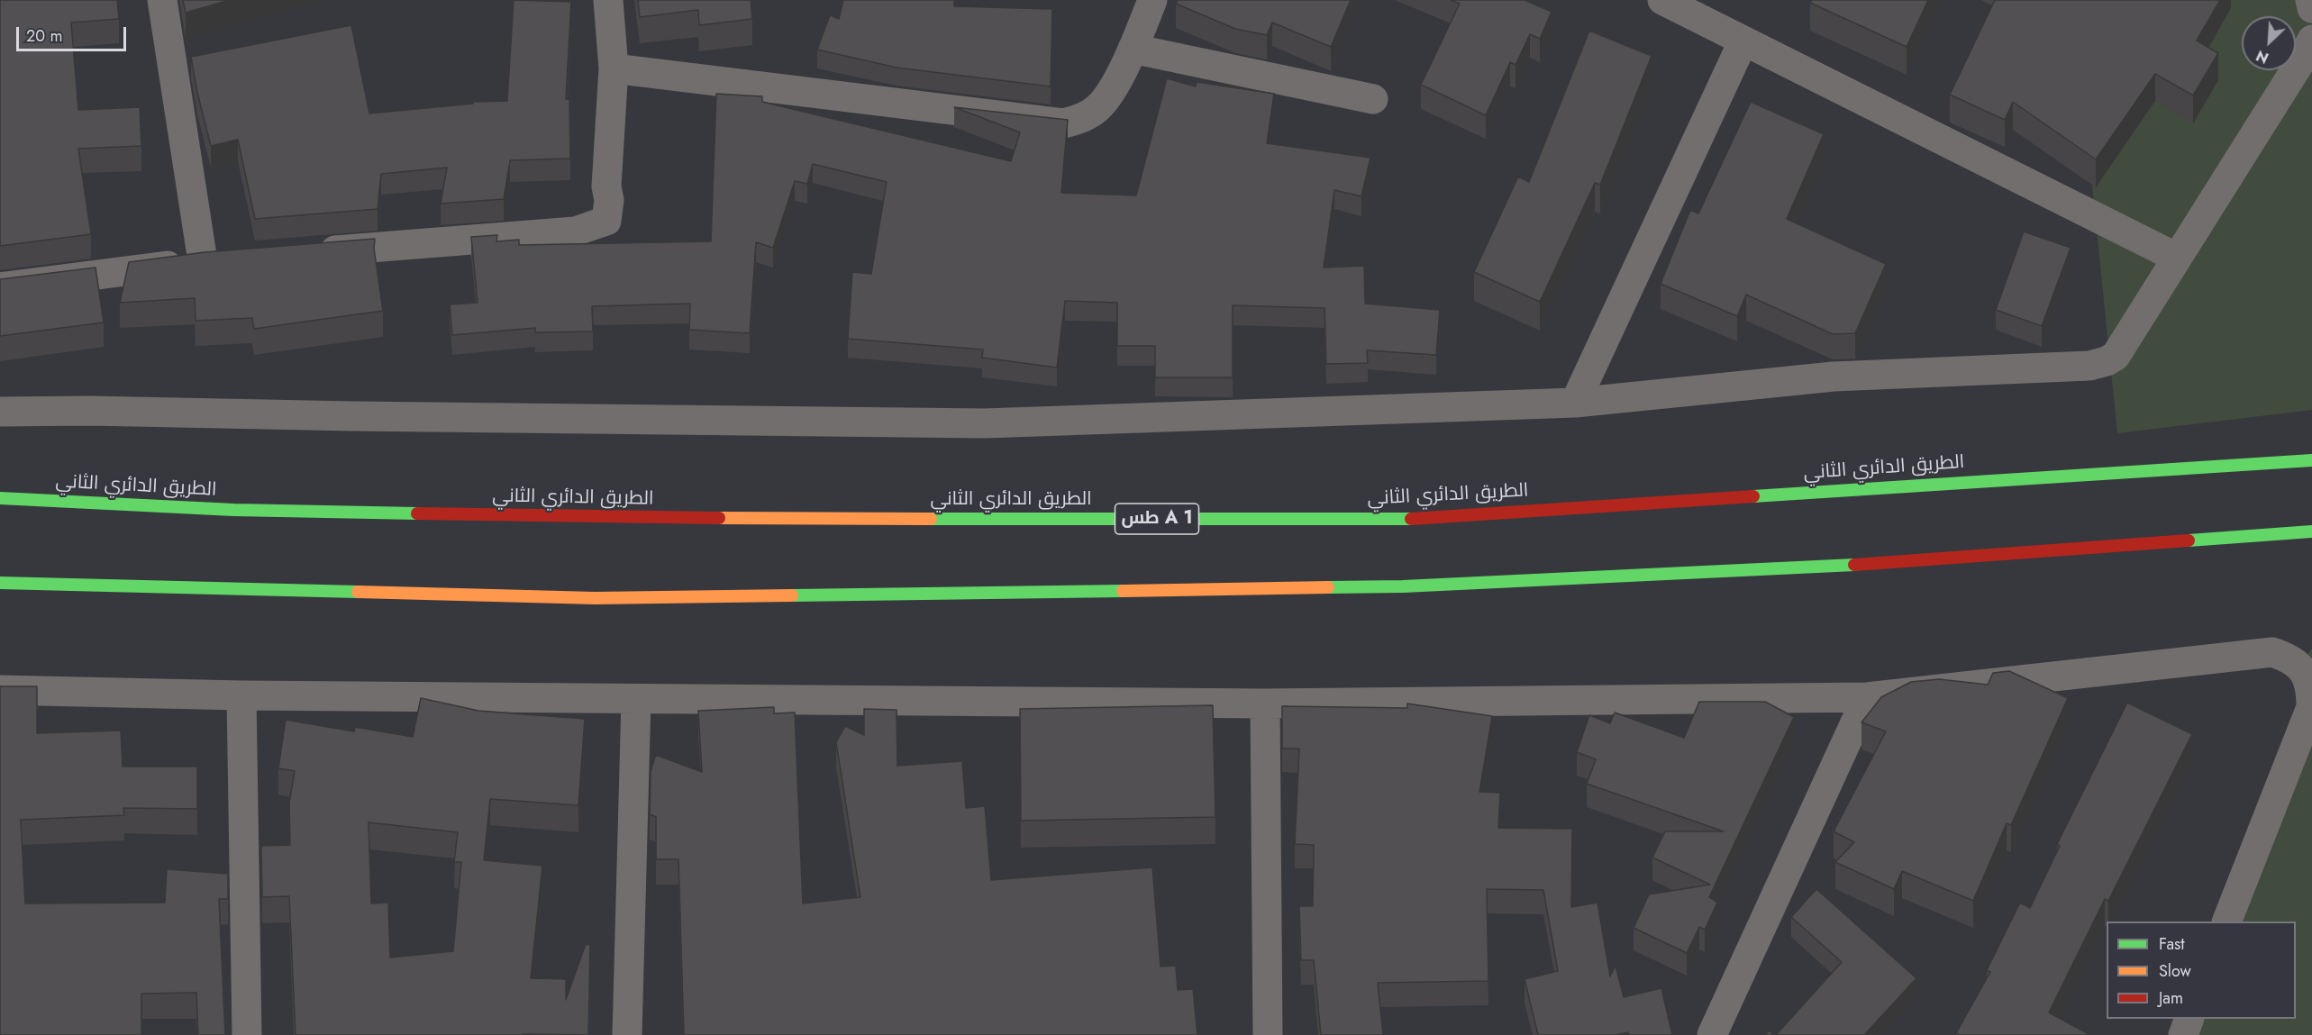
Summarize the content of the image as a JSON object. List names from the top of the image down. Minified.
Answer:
{"streets":{"highway":["الطريق الدائري الثاني","طس A 1"]},"legend":["Fast","Slow","Jam"],"scale_bar":"20 m","north":"bottom left"}
